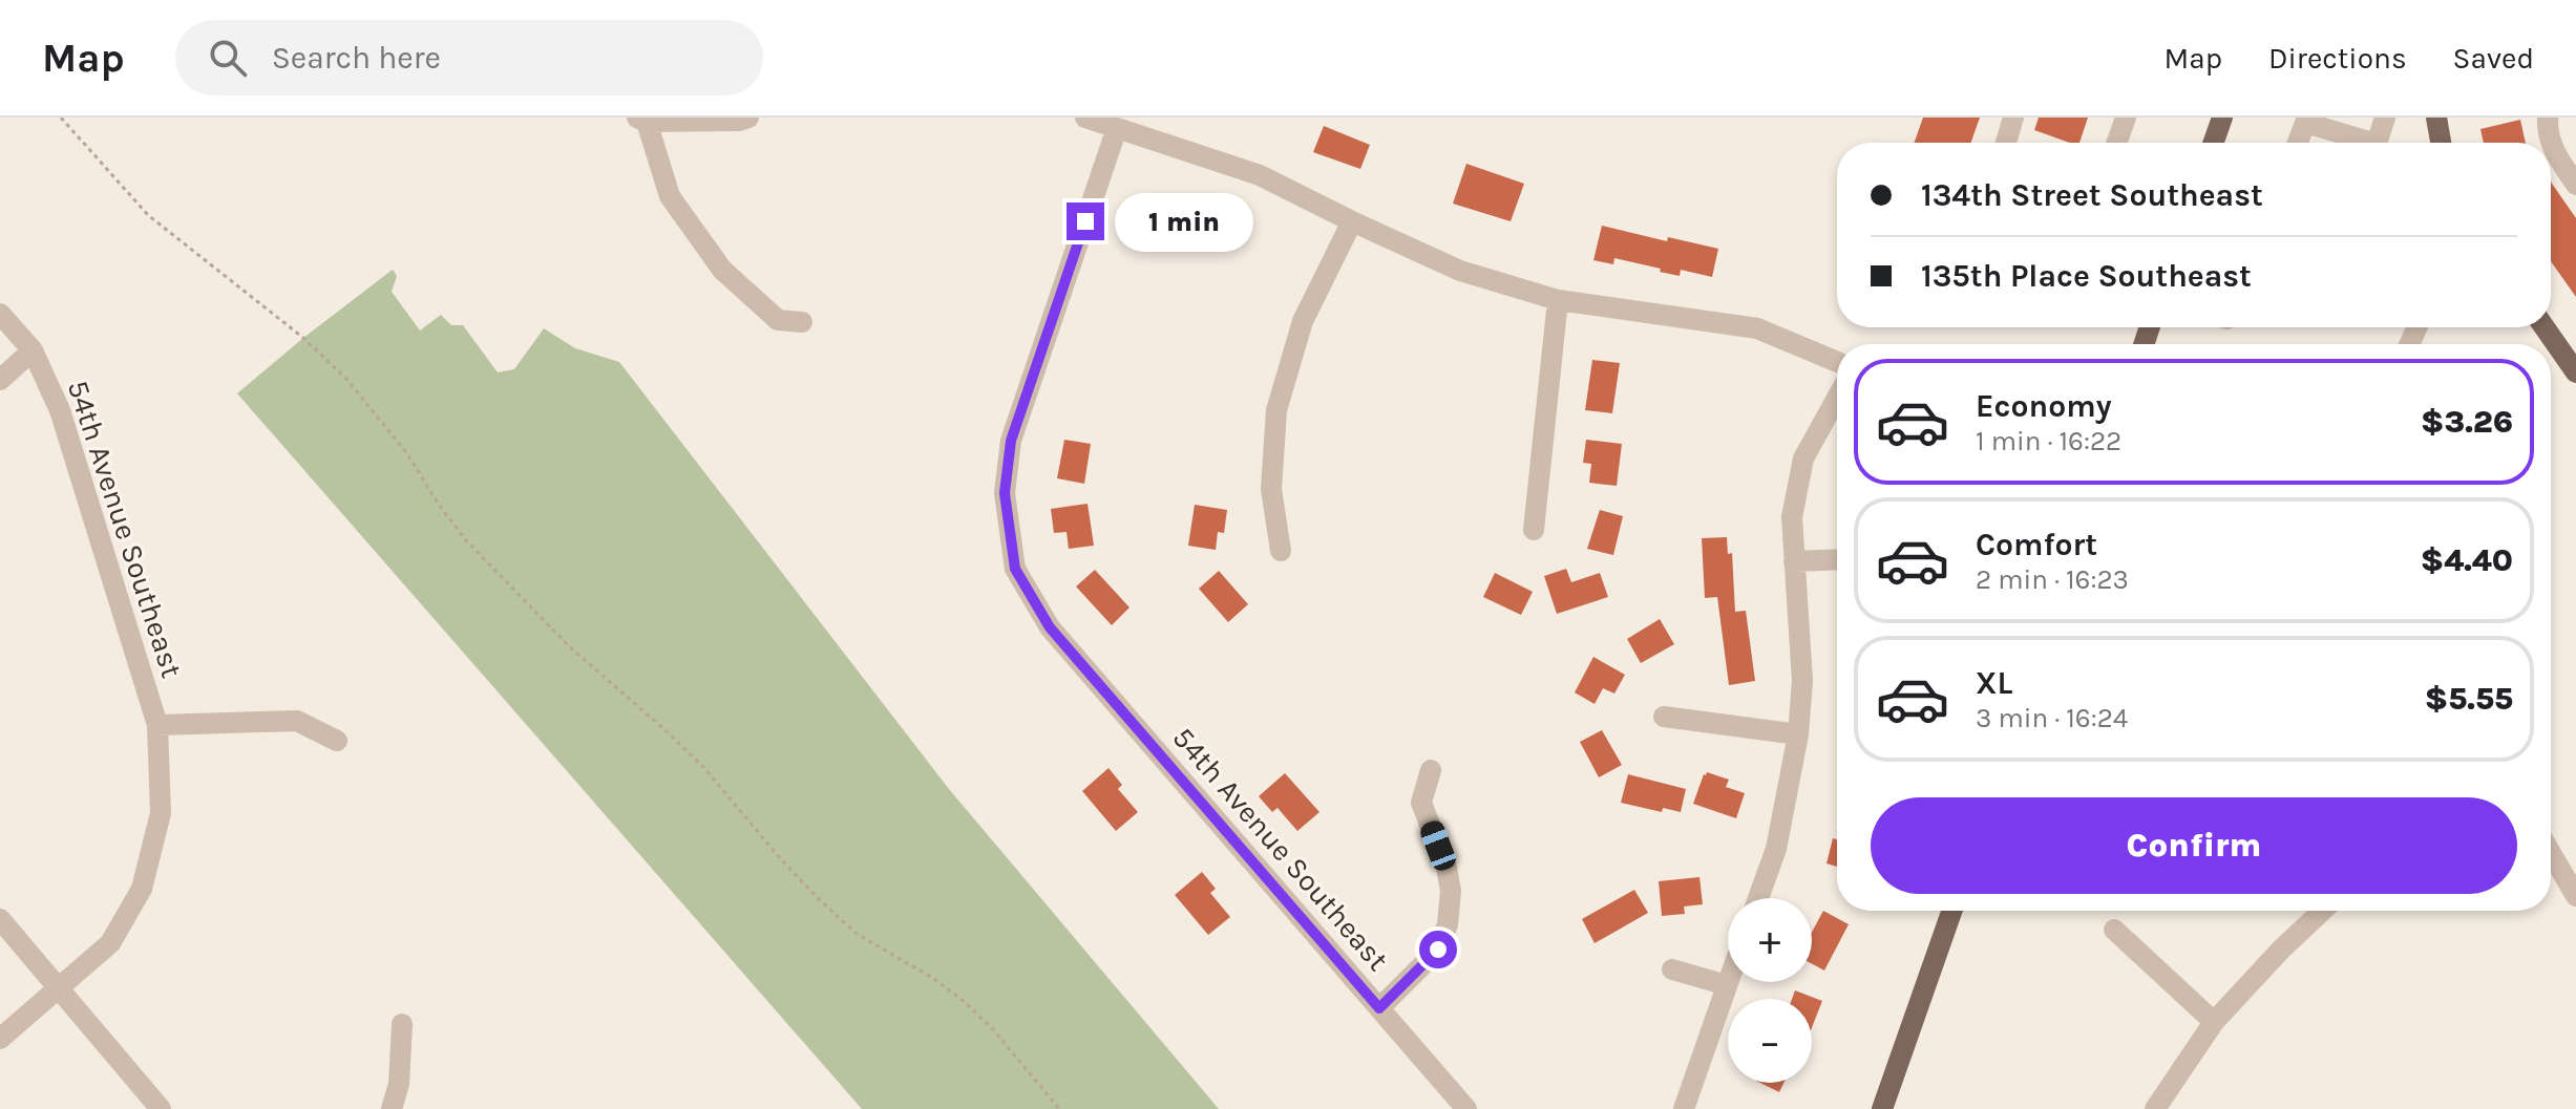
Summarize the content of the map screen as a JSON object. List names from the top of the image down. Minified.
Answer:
{"streets":{"street":["54th Avenue Southeast"]},"page":{"header":"Map","search":"Search here","nav":["Map","Directions","Saved"],"banner":["134th Street Southeast","135th Place Southeast"],"bubble":"1 min","list":[{"name":"Economy","note":"1 min · 16:22","value":"$3.26"},{"name":"Comfort","note":"2 min · 16:23","value":"$4.40"},{"name":"XL","note":"3 min · 16:24","value":"$5.55"}],"buttons":"Confirm","map_buttons":["+","−"]}}
